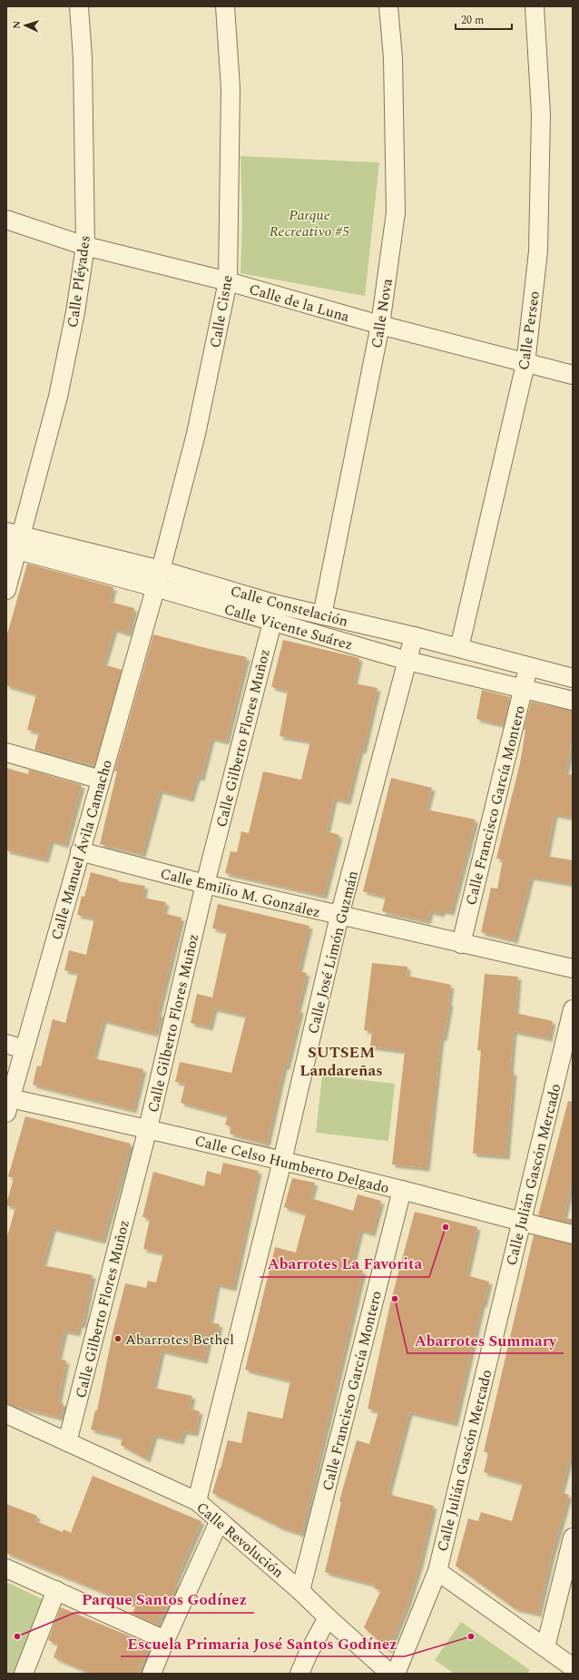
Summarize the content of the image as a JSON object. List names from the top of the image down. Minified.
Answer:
{"streets":{"street":["Calle Pléyades","Calle de la Luna","Calle Cisne","Calle Nova","Calle Perseo","Calle Constelación","Calle Vicente Suárez","Calle Gilberto Flores Muñoz","Calle Francisco García Montero","Calle Manuel Ávila Camacho","Calle Emilio M. González","Calle José Limón Guzmán","Calle Celso Humberto Delgado","Calle Julián Gascón Mercado","Calle Revolución"]},"crossings":[["Calle Pléyades","Calle de la Luna"],["Calle Pléyades","Calle Constelación"],["Calle Pléyades","Calle Vicente Suárez"],["Calle de la Luna","Calle Cisne"],["Calle de la Luna","Calle Nova"],["Calle de la Luna","Calle Perseo"],["Calle Cisne","Calle Constelación"],["Calle Cisne","Calle Vicente Suárez"],["Calle Cisne","Calle Manuel Ávila Camacho"],["Calle Nova","Calle Constelación"],["Calle Perseo","Calle Constelación"],["Calle Constelación","Calle Vicente Suárez"],["Calle Constelación","Calle Gilberto Flores Muñoz"],["Calle Constelación","Calle Francisco García Montero"],["Calle Constelación","Calle José Limón Guzmán"],["Calle Vicente Suárez","Calle Gilberto Flores Muñoz"],["Calle Vicente Suárez","Calle Francisco García Montero"],["Calle Vicente Suárez","Calle Manuel Ávila Camacho"],["Calle Vicente Suárez","Calle José Limón Guzmán"],["Calle Gilberto Flores Muñoz","Calle Emilio M. González"],["Calle Gilberto Flores Muñoz","Calle Celso Humberto Delgado"],["Calle Gilberto Flores Muñoz","Calle Revolución"],["Calle Francisco García Montero","Calle Emilio M. González"],["Calle Francisco García Montero","Calle Celso Humberto Delgado"],["Calle Francisco García Montero","Calle Revolución"],["Calle Manuel Ávila Camacho","Calle Emilio M. González"],["Calle Manuel Ávila Camacho","Calle Celso Humberto Delgado"],["Calle Emilio M. González","Calle José Limón Guzmán"],["Calle José Limón Guzmán","Calle Celso Humberto Delgado"],["Calle José Limón Guzmán","Calle Revolución"],["Calle Celso Humberto Delgado","Calle Julián Gascón Mercado"]],"districts":["SUTSEM Landareñas"],"parks":["Parque Recreativo #5"],"places":["Abarrotes La Favorita","Abarrotes Summary","Abarrotes Bethel","Parque Santos Godínez","Escuela Primaria José Santos Godínez"],"scale_bar":"20 m","north":"left"}
